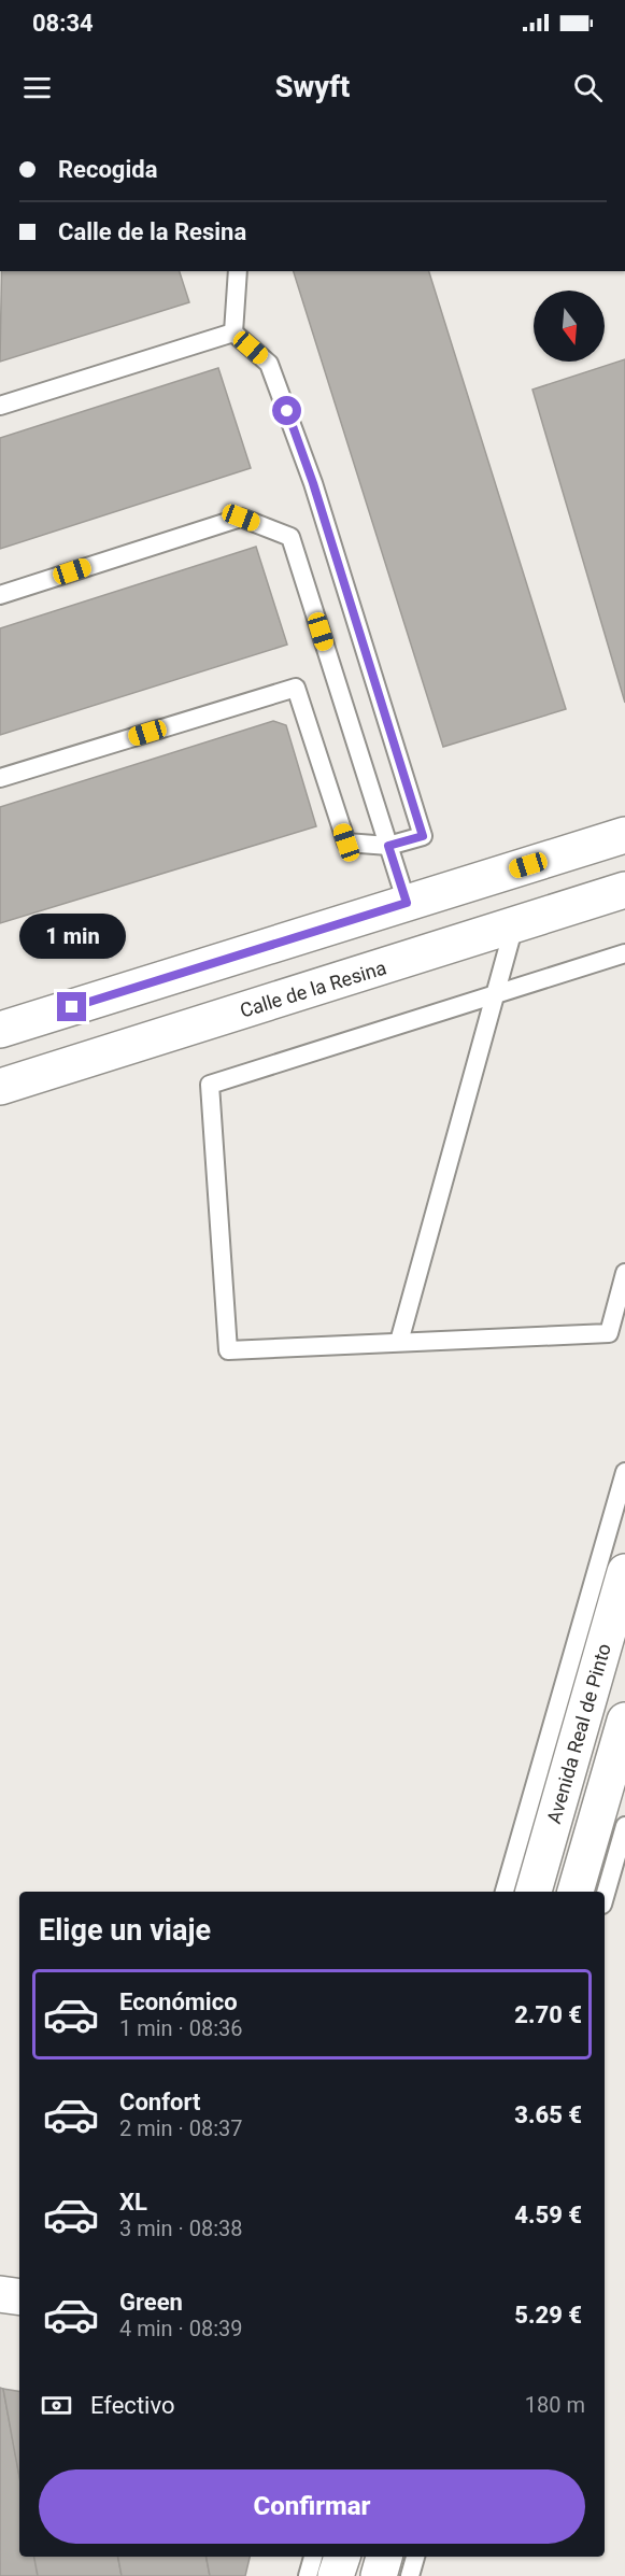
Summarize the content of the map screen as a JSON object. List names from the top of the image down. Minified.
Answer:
{"streets":{"street":["Calle de la Resina","Avenida Real de Pinto"]},"north":"bottom","page":{"status":"08:34","header":"Swyft","banner":["Recogida","Calle de la Resina"],"bubble":"1 min","heading":"Elige un viaje","list":[{"name":"Económico","note":"1 min · 08:36","value":"2.70 €"},{"name":"Confort","note":"2 min · 08:37","value":"3.65 €"},{"name":"XL","note":"3 min · 08:38","value":"4.59 €"},{"name":"Green","note":"4 min · 08:39","value":"5.29 €"}],"pay":["Efectivo","180 m"],"buttons":"Confirmar"}}
